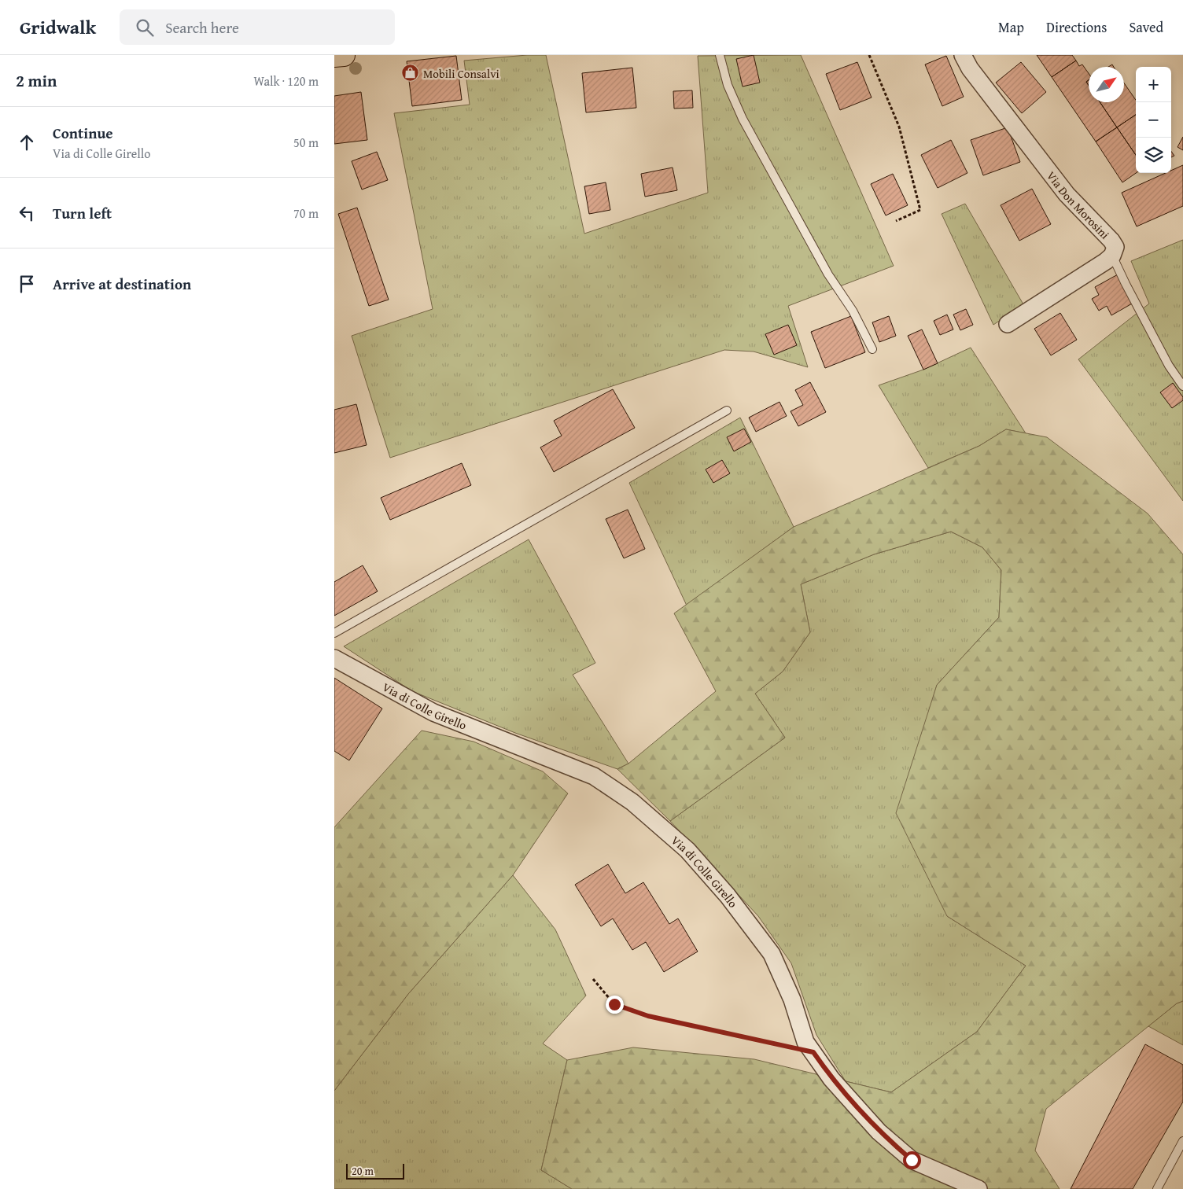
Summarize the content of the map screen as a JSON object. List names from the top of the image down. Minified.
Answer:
{"streets":{"street":["Via Don Morosini","Via di Colle Girello"]},"places":{"shop":["Mobili Consalvi"]},"scale_bar":"20 m","north":"top right","page":{"header":"Gridwalk","search":"Search here","nav":["Map","Directions","Saved"],"heading":["2 min","Walk · 120 m"],"map_buttons":["+","−"],"list":[["Continue","Via di Colle Girello","50 m"],["Turn left","70 m"],"Arrive at destination"],"scale":"20 m"}}
